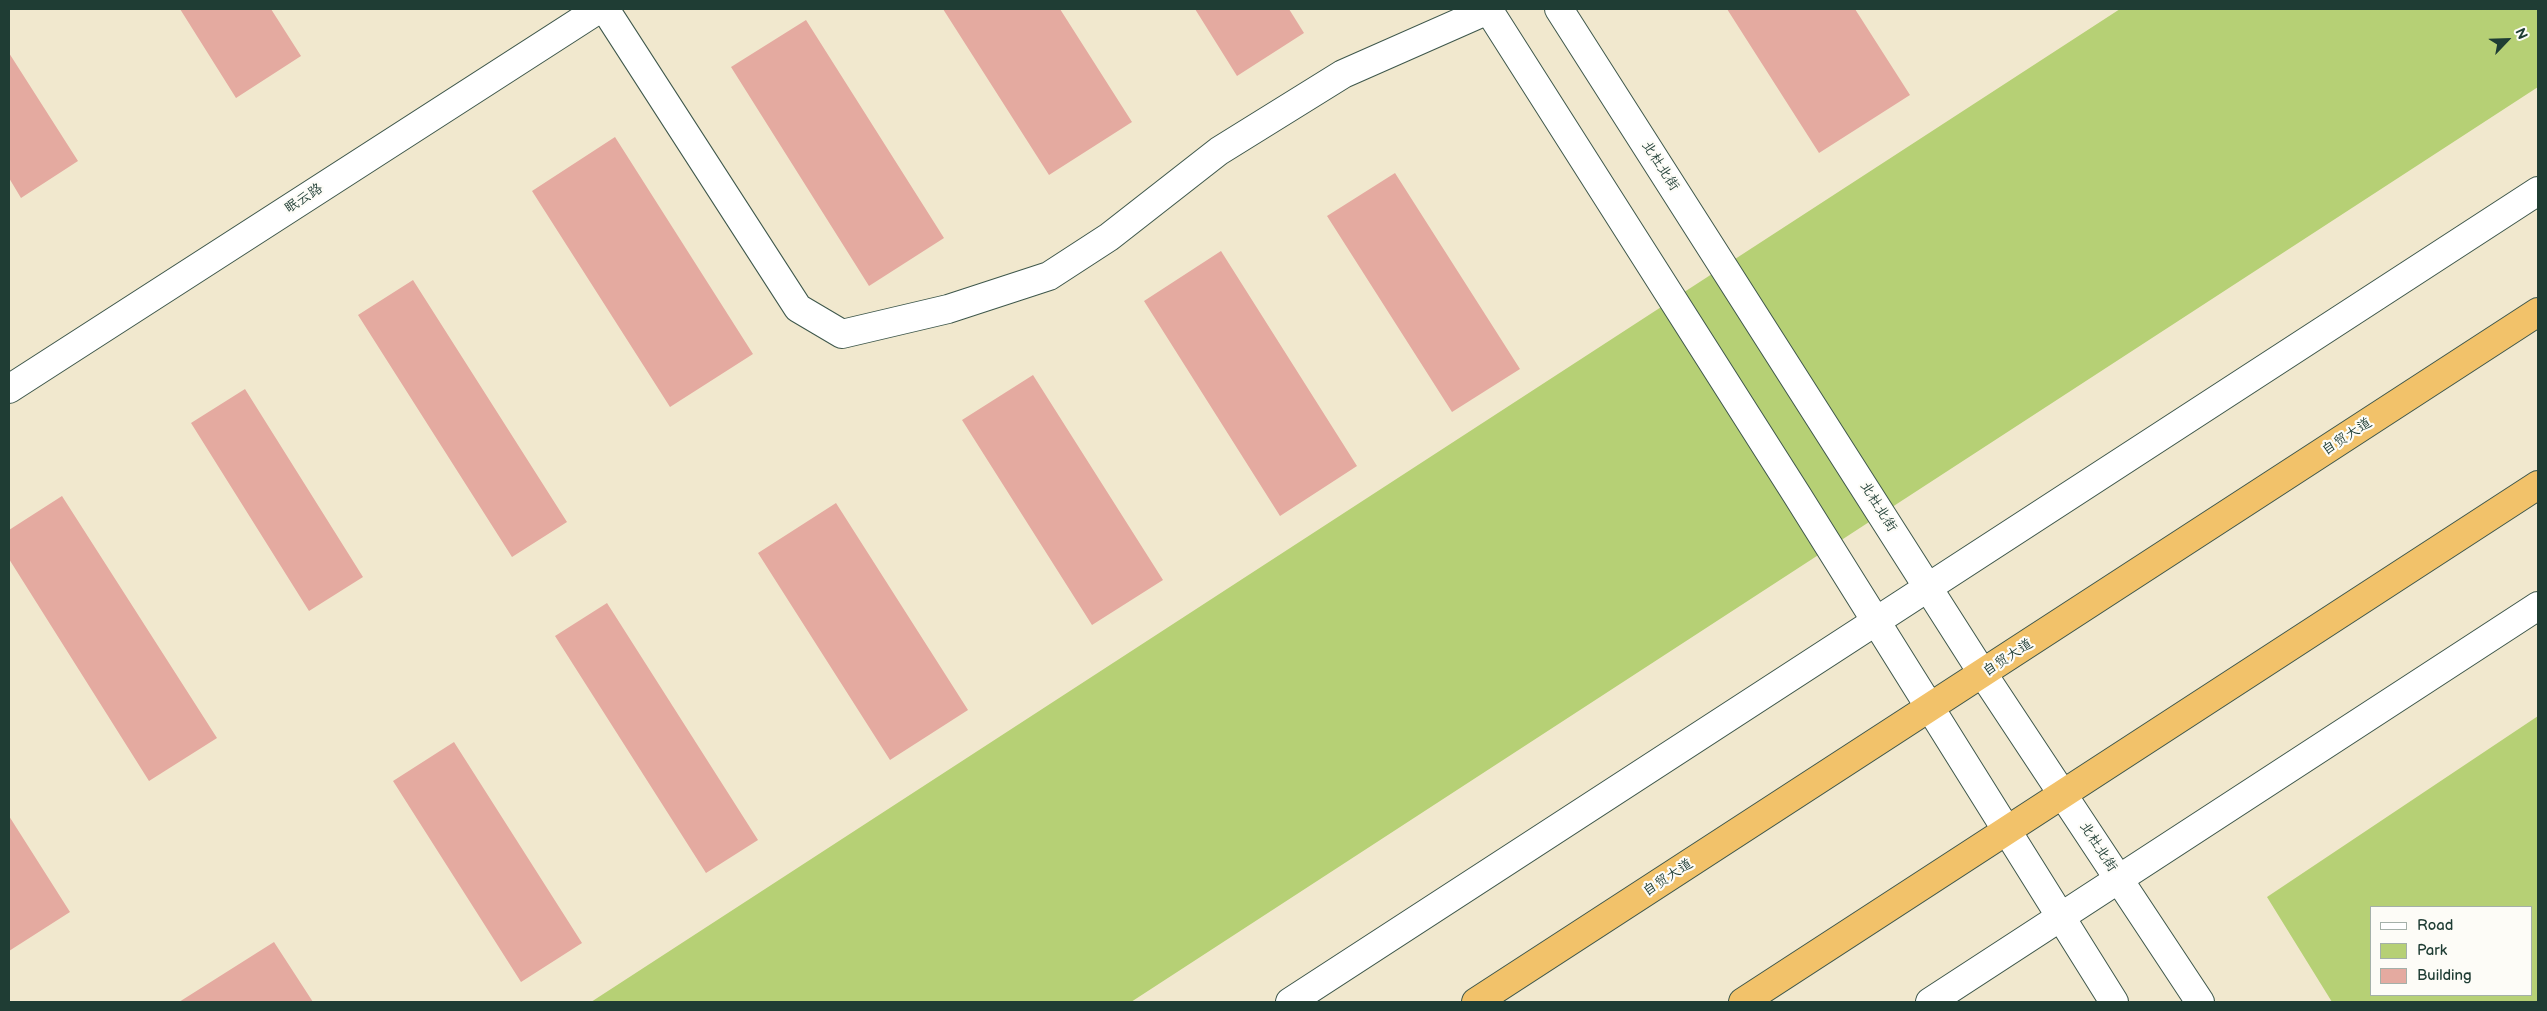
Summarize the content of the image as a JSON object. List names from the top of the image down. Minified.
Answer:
{"streets":{"highway":["自贸大道"],"street":["北杜北街","眠云路"]},"crossings":[["北杜北街","自贸大道"]],"legend":["Road","Park","Building"],"north":"top right"}
